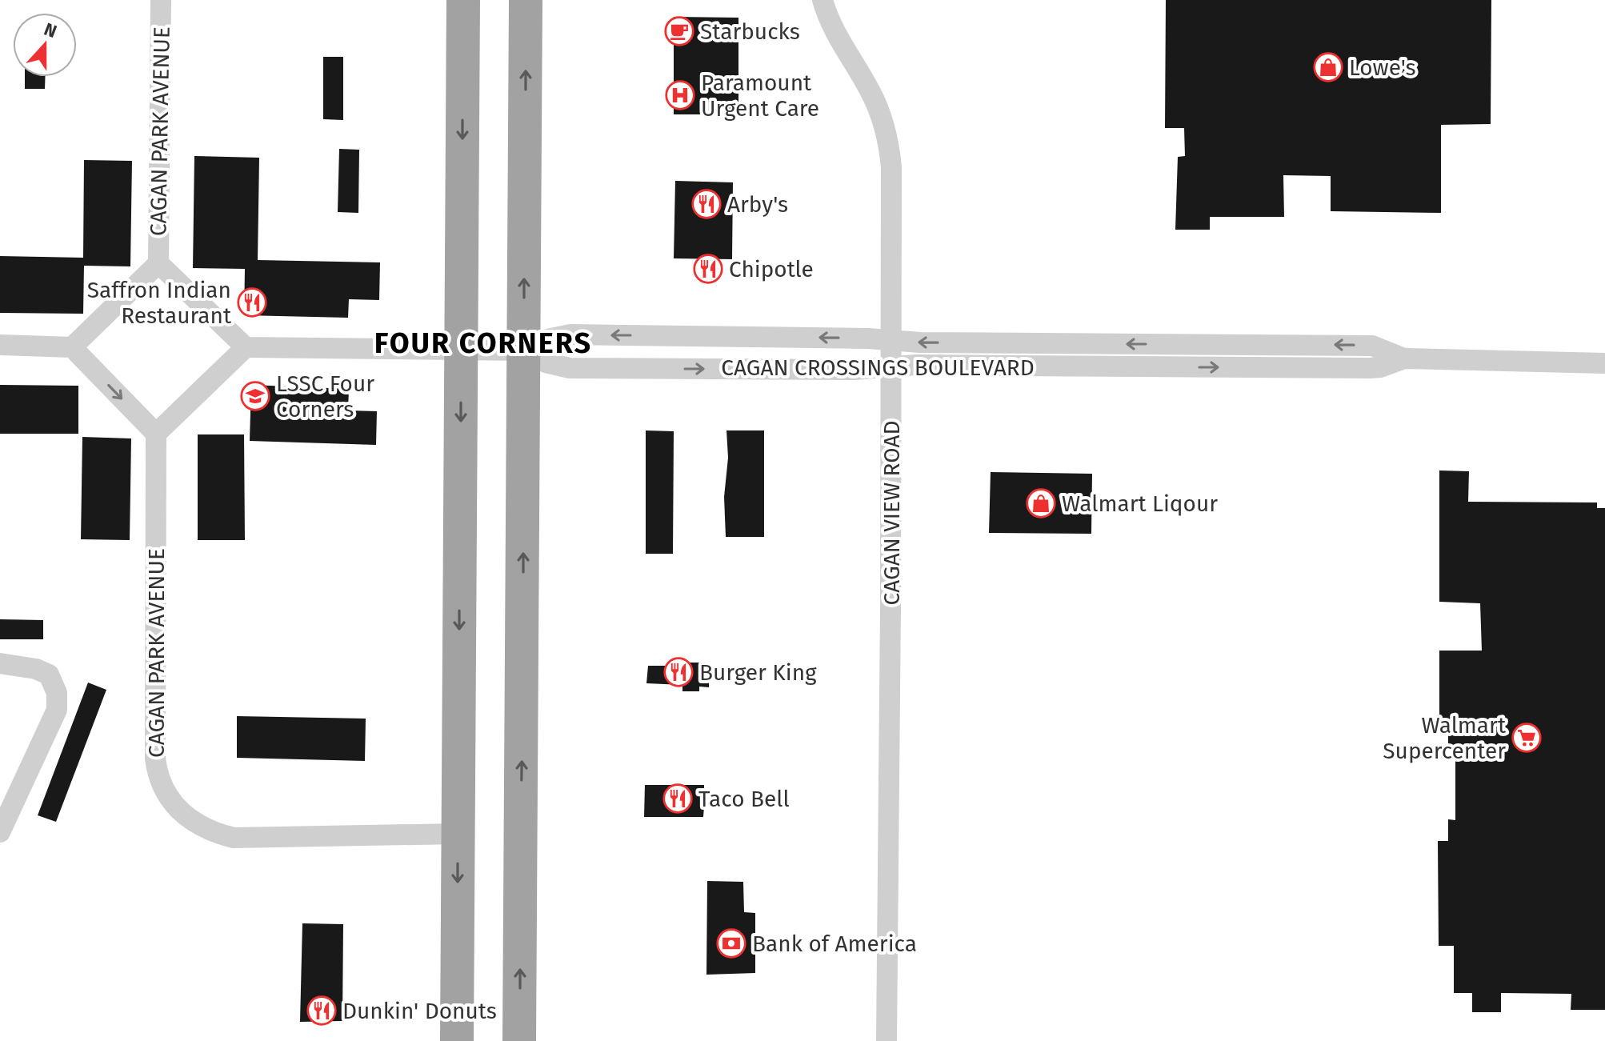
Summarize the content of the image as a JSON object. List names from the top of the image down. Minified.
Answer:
{"streets":{"street":["CAGAN PARK AVENUE","CAGAN CROSSINGS BOULEVARD","CAGAN VIEW ROAD"]},"crossings":[["CAGAN CROSSINGS BOULEVARD","CAGAN VIEW ROAD"]],"districts":["FOUR CORNERS"],"places":{"cafe":["Starbucks"],"shop":["Lowe's","Walmart Liqour"],"hospital":["Paramount Urgent Care"],"restaurant":["Arby's","Chipotle","Saffron Indian Restaurant","Burger King","Taco Bell","Dunkin' Donuts"],"school or university":["LSSC Four Corners"],"supermarket":["Walmart Supercenter"],"bank":["Bank of America"]},"north":"top"}
